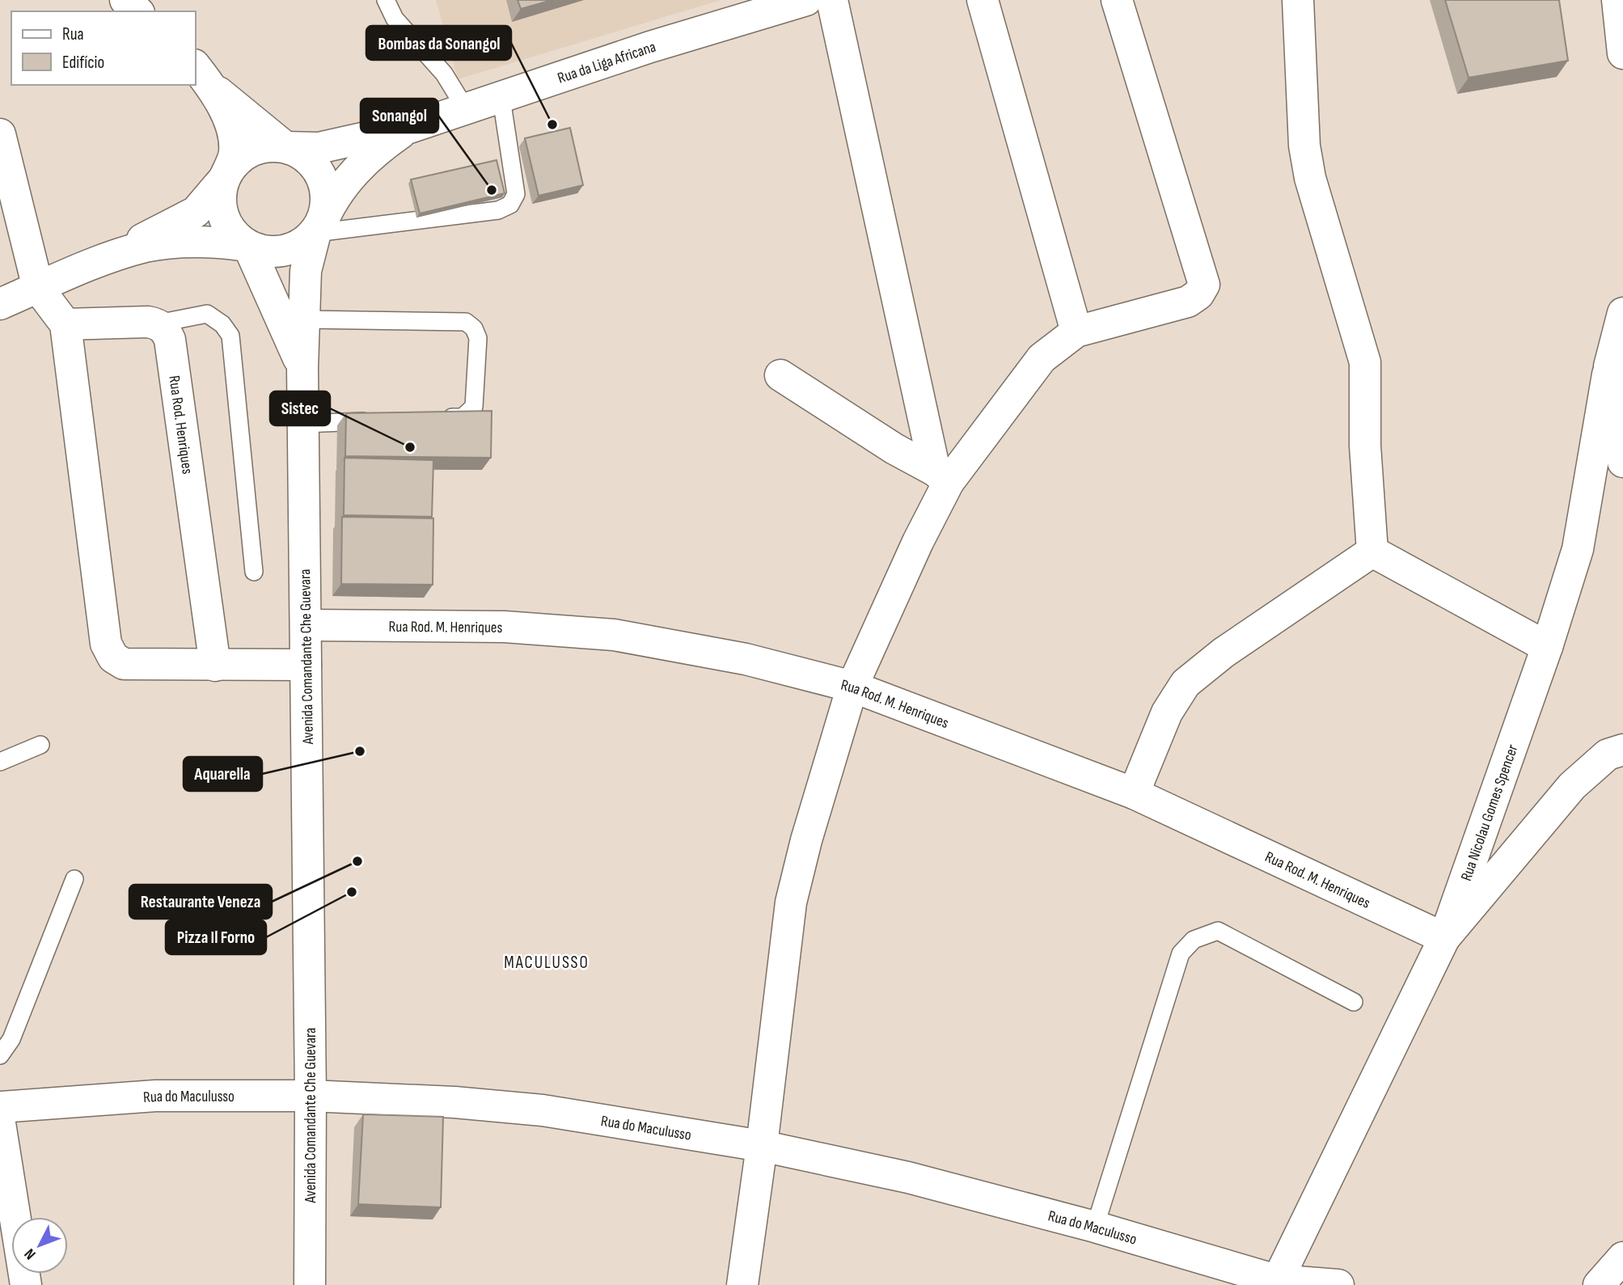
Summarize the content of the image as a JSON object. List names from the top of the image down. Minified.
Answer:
{"streets":{"street":["Rua da Liga Africana","Rua Rod. Henriques","Rua Rod. M. Henriques","Avenida Comandante Che Guevara","Rua Nicolau Gomes Spencer","Rua do Maculusso"]},"crossings":[["Rua Rod. M. Henriques","Avenida Comandante Che Guevara"],["Rua Rod. M. Henriques","Rua Nicolau Gomes Spencer"],["Avenida Comandante Che Guevara","Rua do Maculusso"],["Rua Nicolau Gomes Spencer","Rua do Maculusso"]],"districts":["MACULUSSO"],"places":["Bombas da Sonangol","Sonangol","Sistec","Aquarella","Restaurante Veneza","Pizza Il Forno"],"legend":["Rua","Edifício"],"north":"bottom left"}
